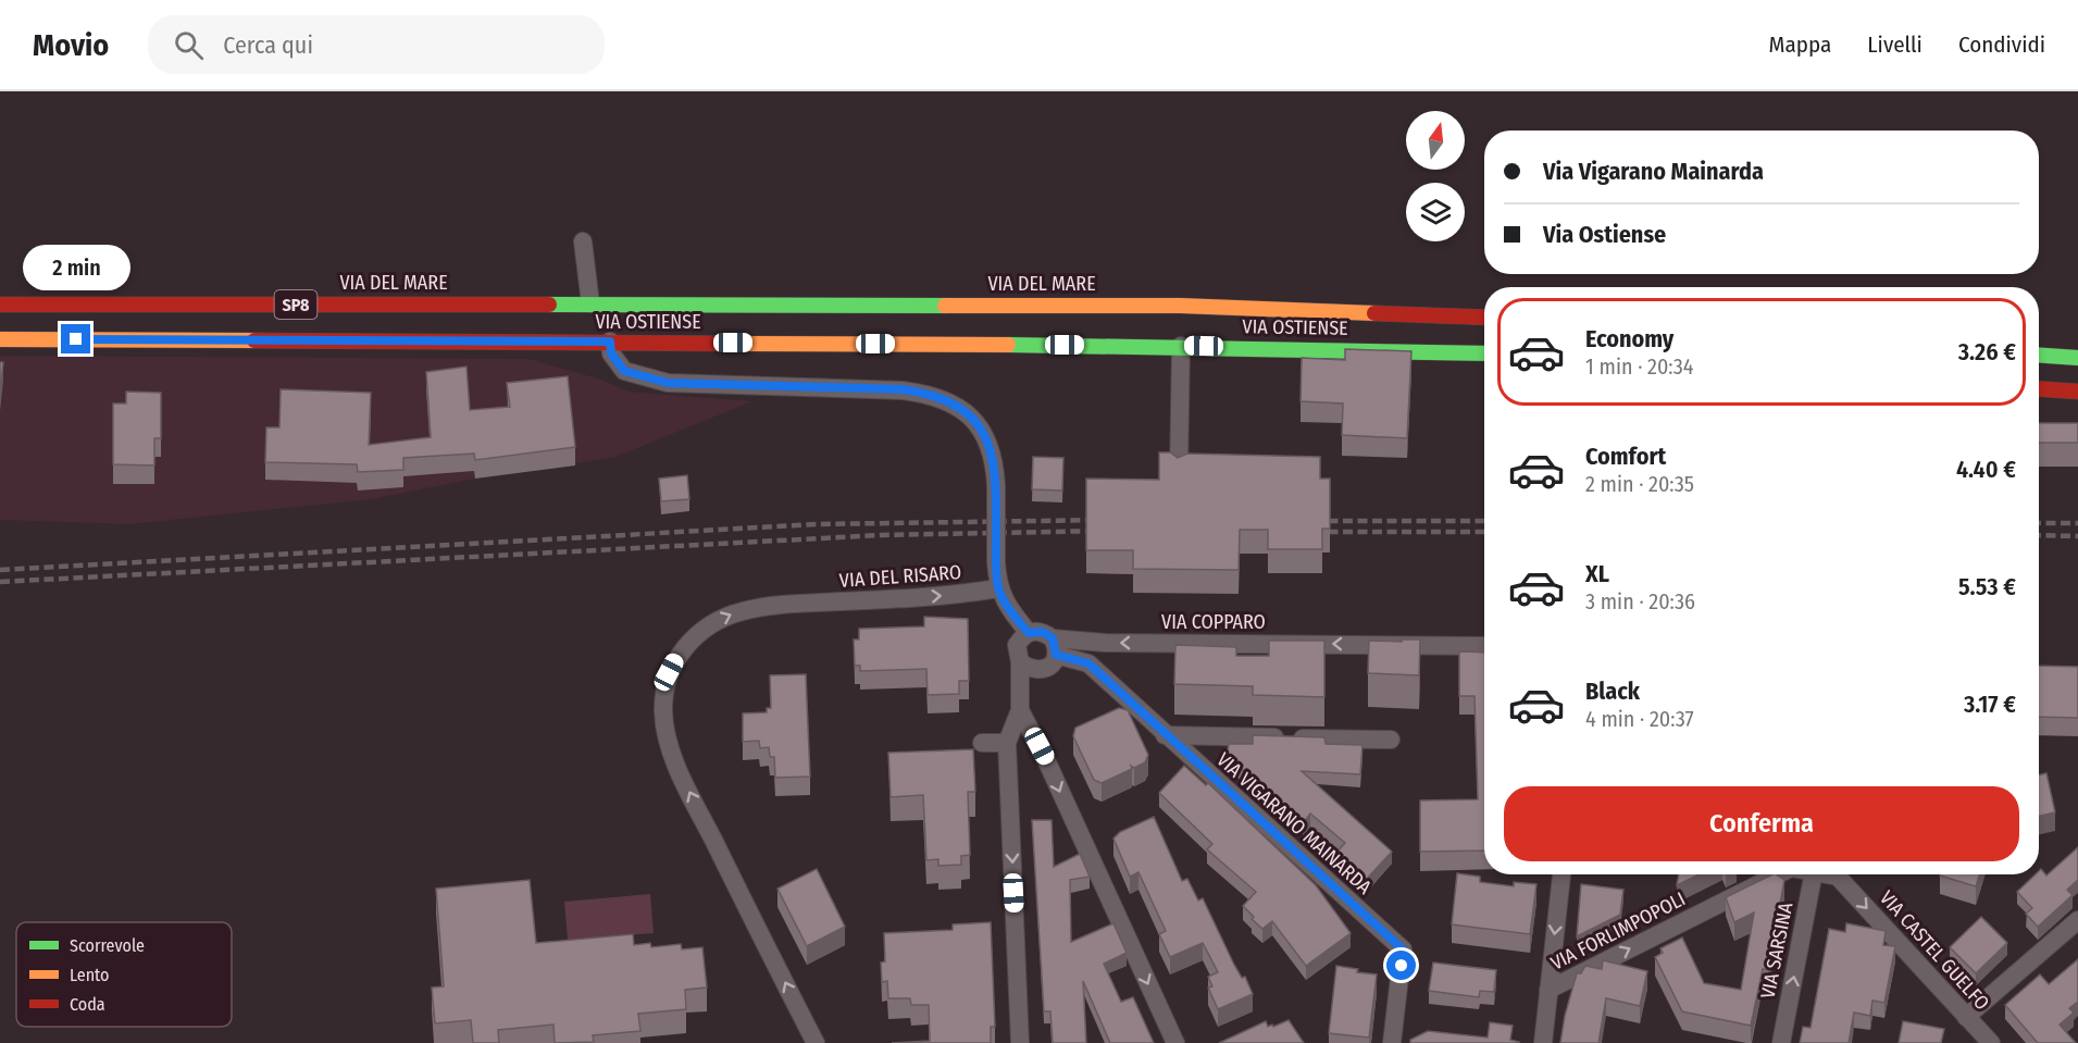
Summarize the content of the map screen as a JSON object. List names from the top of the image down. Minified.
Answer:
{"streets":{"main road":["VIA DEL MARE","SP8","VIA OSTIENSE"],"street":["VIA DEL RISARO","VIA COPPARO","VIA VIGARANO MAINARDA","VIA FORLIMPOPOLI","VIA SARSINA","VIA CASTEL GUELFO"]},"crossings":[["VIA COPPARO","VIA VIGARANO MAINARDA"]],"one_way":["VIA FORLIMPOPOLI","VIA SARSINA","VIA CASTEL GUELFO"],"legend":["Scorrevole","Lento","Coda"],"north":"top","page":{"header":"Movio","search":"Cerca qui","nav":["Mappa","Livelli","Condividi"],"banner":["Via Vigarano Mainarda","Via Ostiense"],"bubble":"2 min","list":[{"name":"Economy","note":"1 min · 20:34","value":"3.26 €"},{"name":"Comfort","note":"2 min · 20:35","value":"4.40 €"},{"name":"XL","note":"3 min · 20:36","value":"5.53 €"},{"name":"Black","note":"4 min · 20:37","value":"3.17 €"}],"buttons":"Conferma"}}
